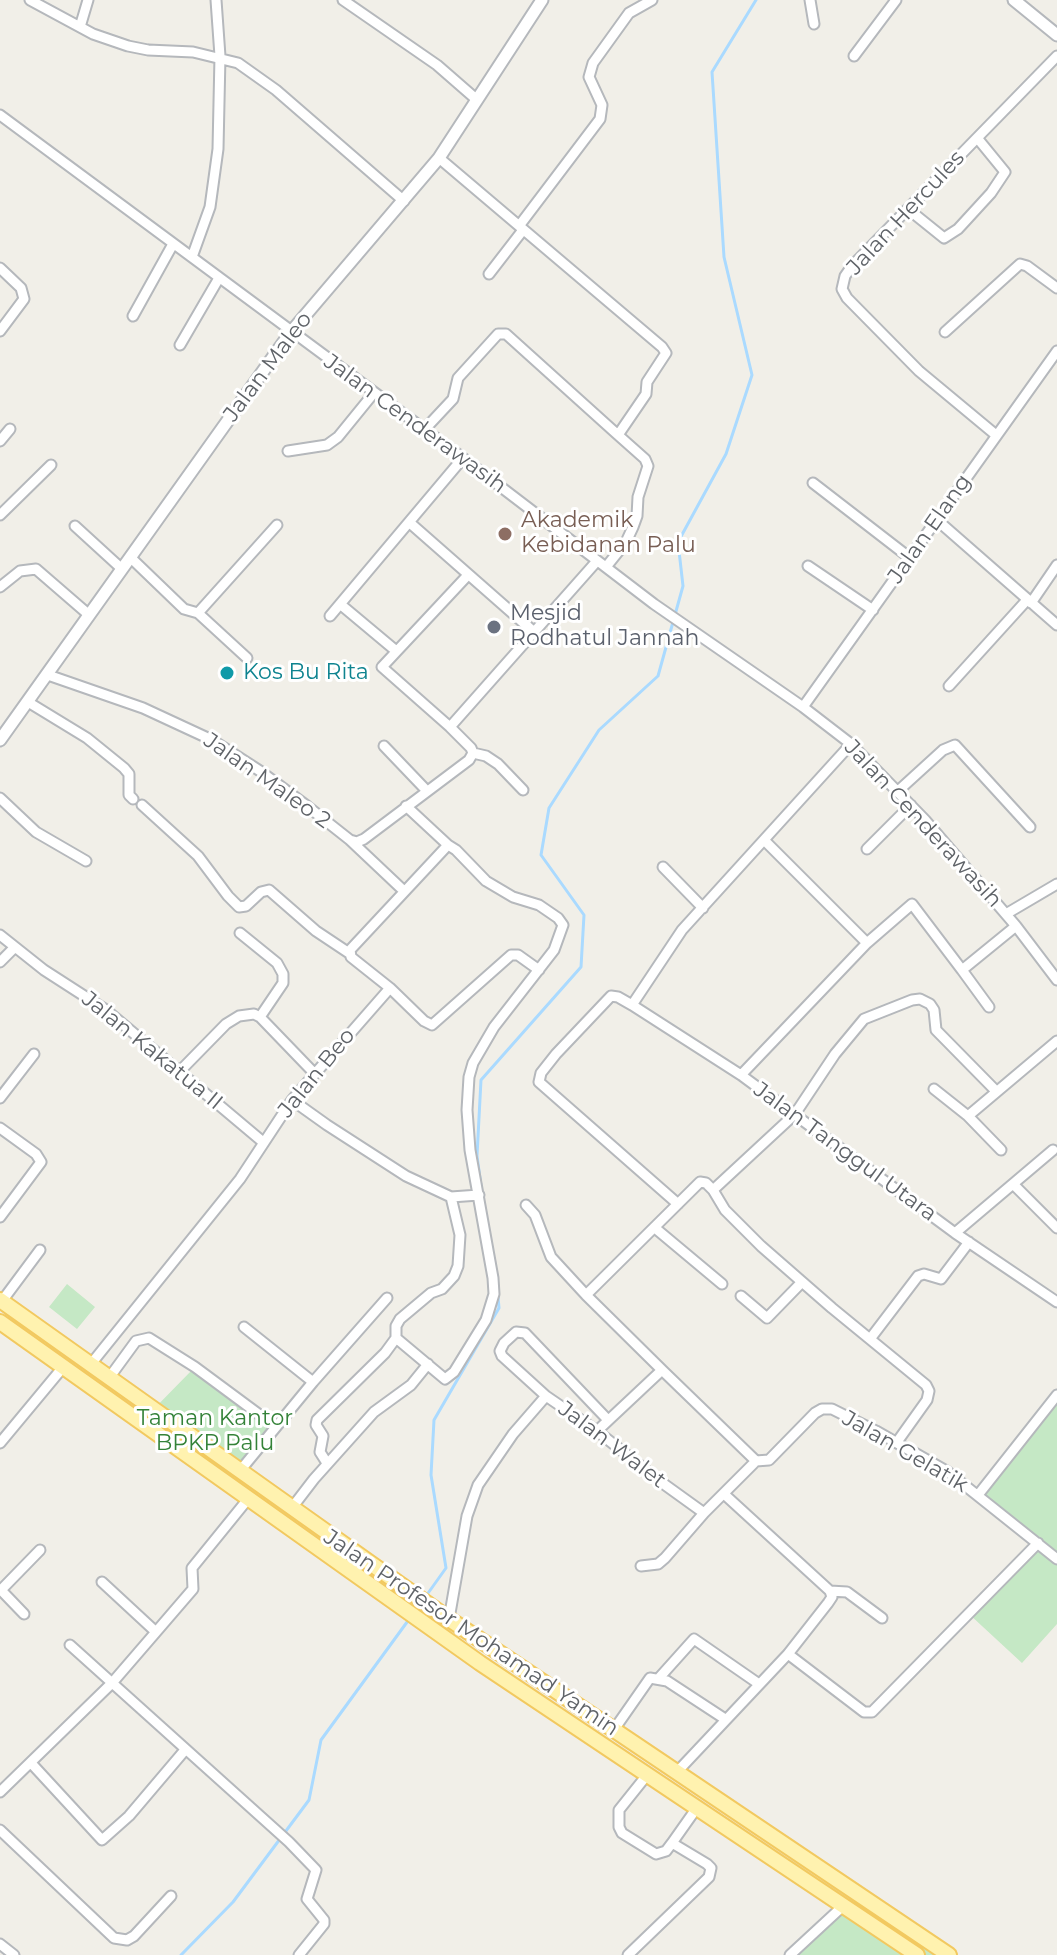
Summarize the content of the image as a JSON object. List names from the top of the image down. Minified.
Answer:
{"streets":{"main road":["Jalan Profesor Mohamad Yamin"],"street":["Jalan Hercules","Jalan Maleo","Jalan Cenderawasih","Jalan Elang","Jalan Maleo 2","Jalan Kakatua II","Jalan Beo","Jalan Tanggul Utara","Jalan Walet","Jalan Gelatik"]},"crossings":[["Jalan Hercules","Jalan Elang"],["Jalan Maleo","Jalan Cenderawasih"],["Jalan Maleo","Jalan Maleo 2"],["Jalan Cenderawasih","Jalan Elang"],["Jalan Kakatua II","Jalan Beo"],["Jalan Beo","Jalan Profesor Mohamad Yamin"],["Jalan Walet","Jalan Profesor Mohamad Yamin"]],"parks":["Taman Kantor BPKP Palu"],"places":["Akademik Kebidanan Palu","Mesjid Rodhatul Jannah","Kos Bu Rita"]}
